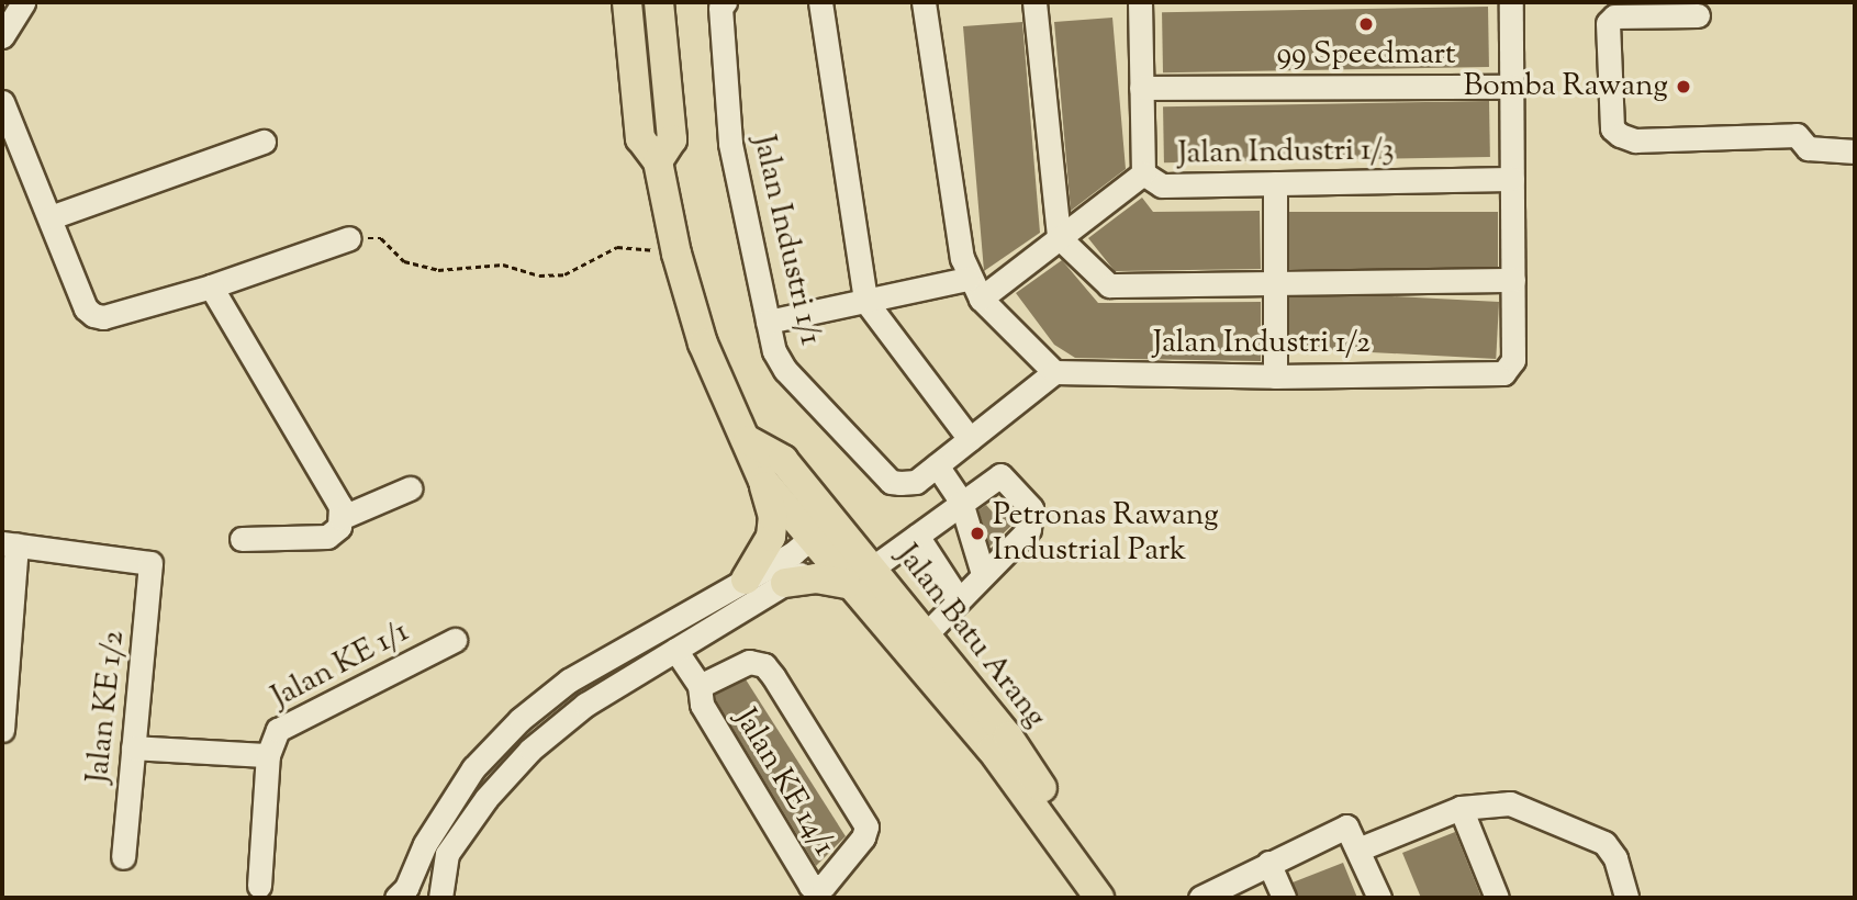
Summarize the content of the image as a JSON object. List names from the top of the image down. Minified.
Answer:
{"streets":{"main road":["Jalan Batu Arang"],"street":["Jalan Industri 1/3","Jalan Industri 1/1","Jalan Industri 1/2","Jalan KE 1/1","Jalan KE 1/2","Jalan KE 14/1"]},"crossings":[["Jalan Industri 1/3","Jalan Industri 1/2"],["Jalan Industri 1/1","Jalan Industri 1/2"],["Jalan KE 1/1","Jalan KE 1/2"]],"places":["99 Speedmart","Bomba Rawang","Petronas Rawang Industrial Park"]}
